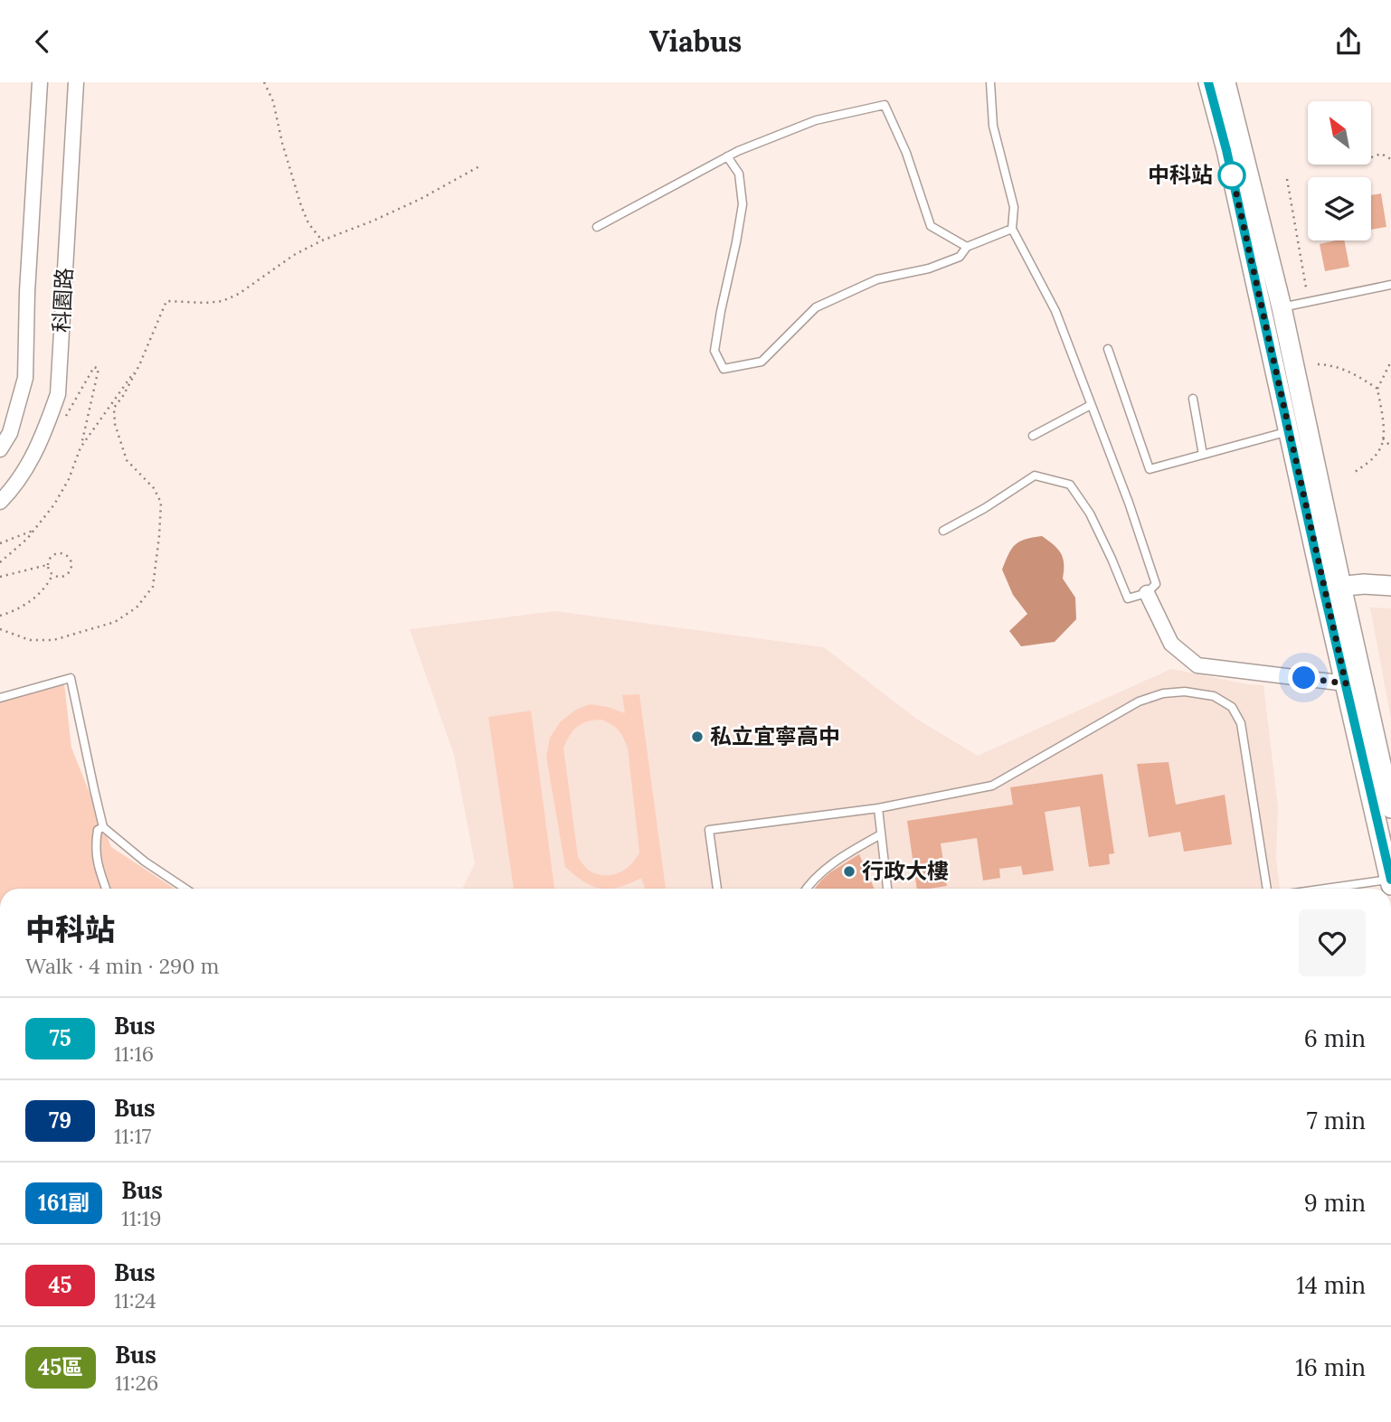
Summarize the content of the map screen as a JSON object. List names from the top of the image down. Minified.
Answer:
{"streets":{"street":["科園路"]},"places":["中科站","私立宜寧高中","行政大樓"],"lines":["bus line 75"],"north":"top left","page":{"header":"Viabus","heading":["中科站","Walk · 4 min · 290 m"],"list":[{"mark":"75","name":"Bus","note":"11:16","value":"6 min"},{"mark":"79","name":"Bus","note":"11:17","value":"7 min"},{"mark":"161副","name":"Bus","note":"11:19","value":"9 min"},{"mark":"45","name":"Bus","note":"11:24","value":"14 min"},{"mark":"45區","name":"Bus","note":"11:26","value":"16 min"}]}}
